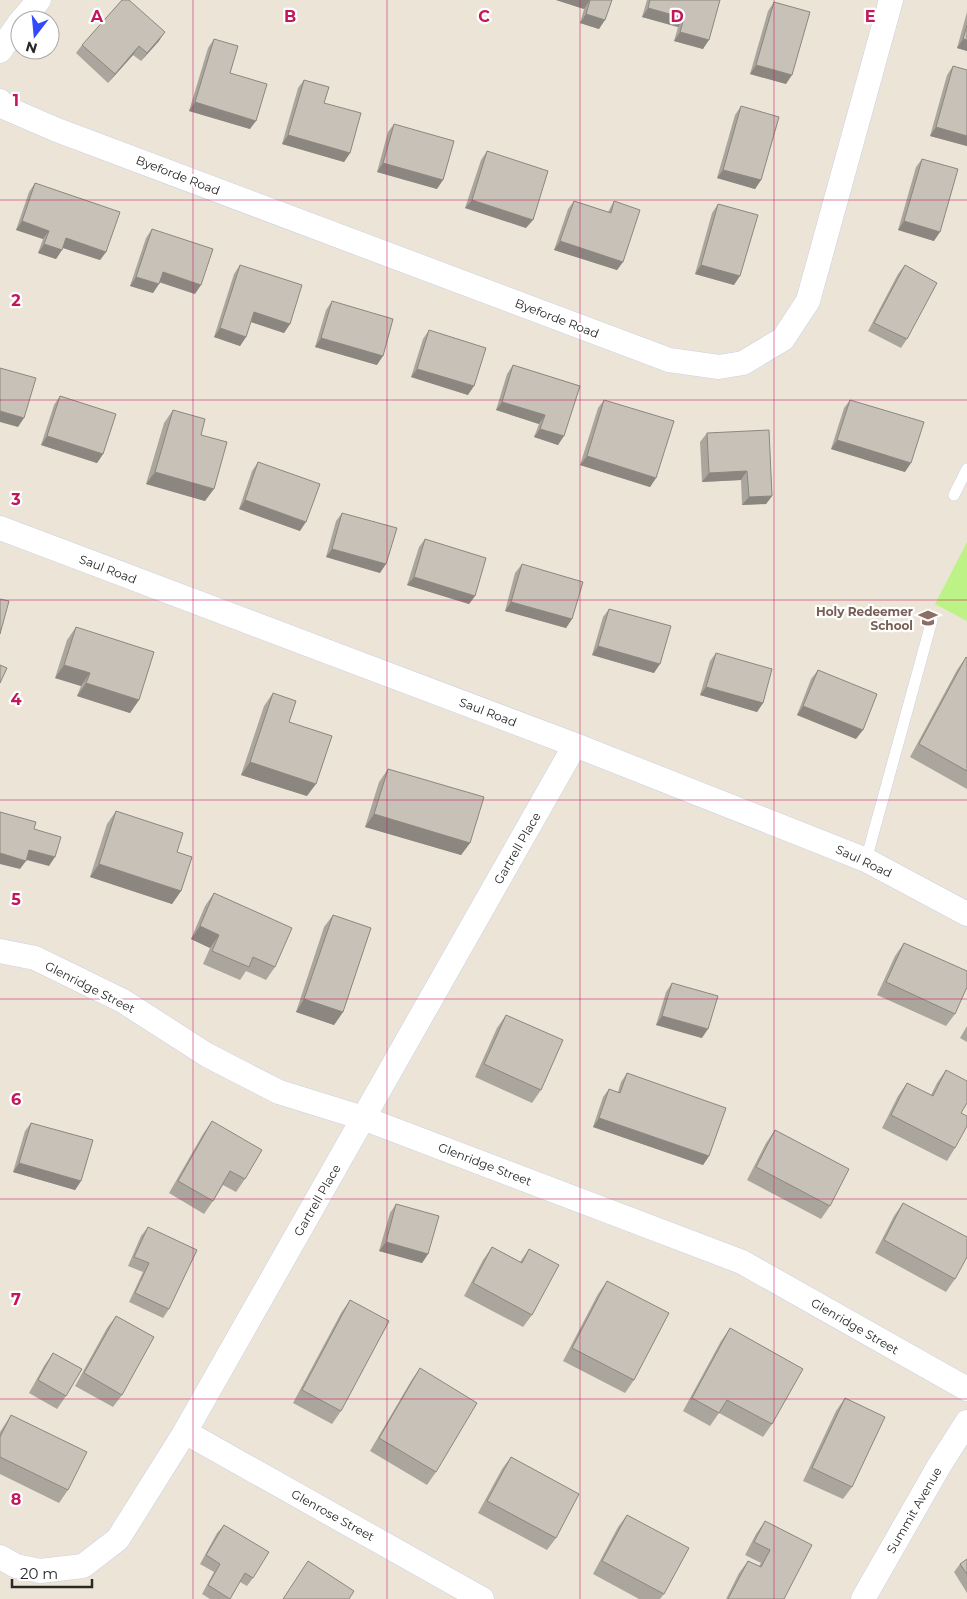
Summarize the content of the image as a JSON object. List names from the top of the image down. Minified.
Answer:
{"streets":{"street":["Byeforde Road","Saul Road","Gartrell Place","Glenridge Street","Summit Avenue","Glenrose Street"]},"crossings":[["Saul Road","Gartrell Place"],["Gartrell Place","Glenridge Street"],["Gartrell Place","Glenrose Street"]],"places":{"school or university":["Holy Redeemer School"]},"scale_bar":"20 m","north":"bottom","grid":{"columns":["A","B","C","D","E"],"rows":["1","2","3","4","5","6","7","8"]}}
